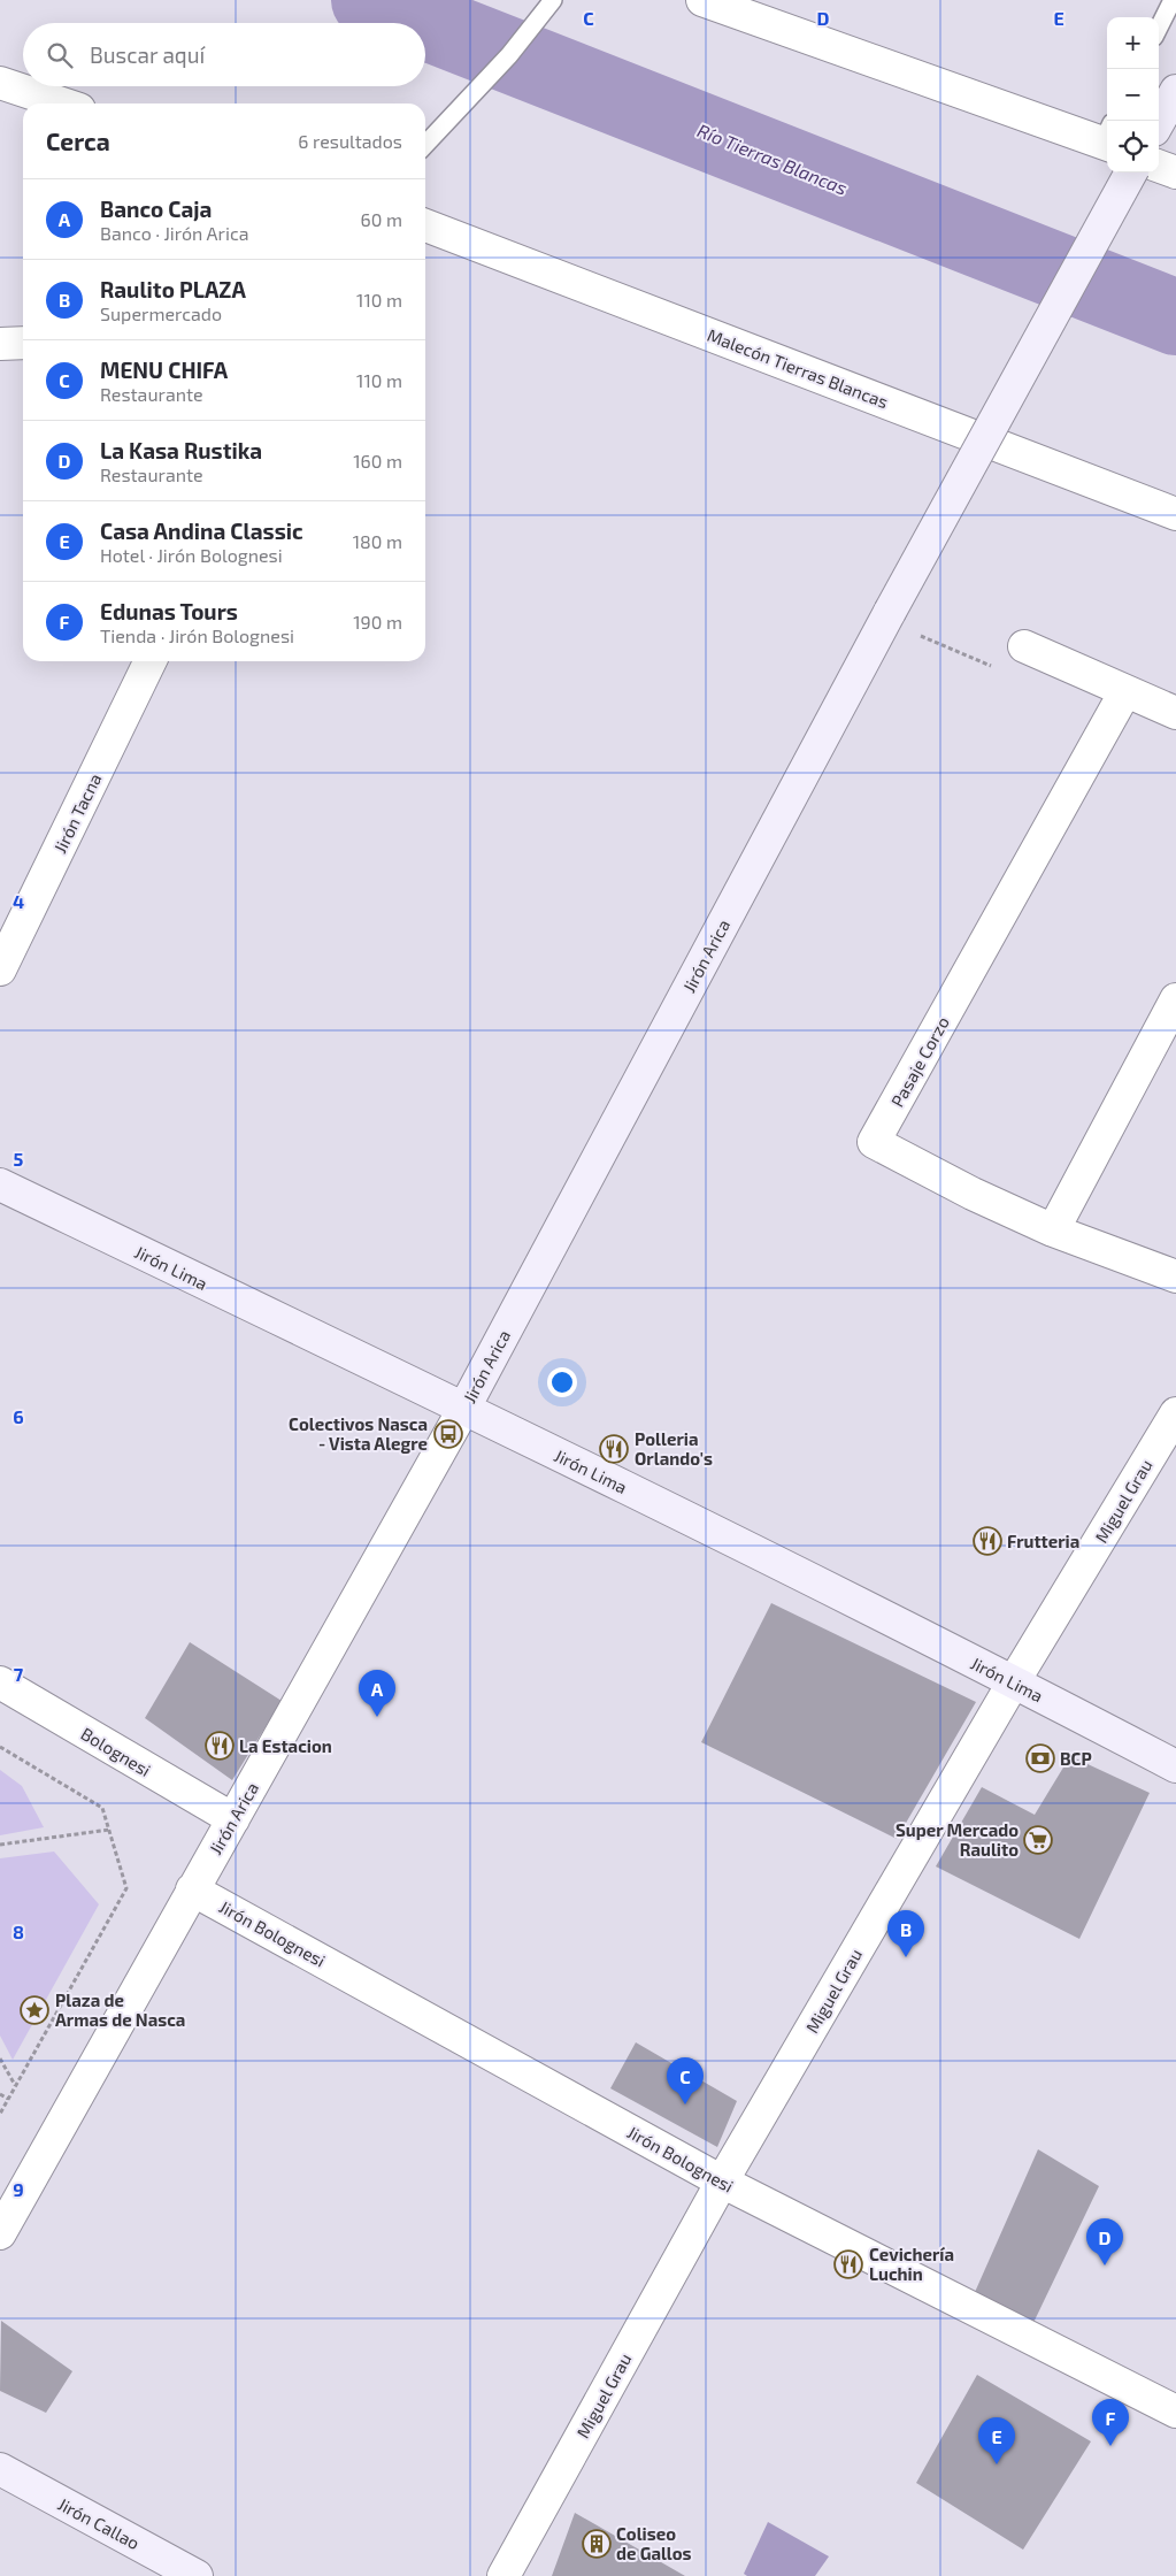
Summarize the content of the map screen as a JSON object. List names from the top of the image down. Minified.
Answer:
{"streets":{"street":["Malecón Tierras Blancas","Jirón Tacna","Jirón Arica","Pasaje Corzo","Jirón Lima","Miguel Grau","Bolognesi","Jirón Bolognesi","Jirón Callao"]},"crossings":[["Jirón Arica","Jirón Lima"],["Jirón Arica","Bolognesi"],["Jirón Arica","Jirón Bolognesi"],["Jirón Lima","Miguel Grau"],["Miguel Grau","Jirón Bolognesi"]],"water":["Río Tierras Blancas"],"places":{"bus stop":["Colectivos Nasca - Vista Alegre"],"restaurant":["Polleria Orlando's","Frutteria","La Estacion","Cevichería Luchin"],"bank":["BCP"],"supermarket":["Super Mercado Raulito"],"place":["Plaza de Armas de Nasca"],"building":["Coliseo de Gallos"]},"page":{"map_buttons":["+","−"],"search":"Buscar aquí","heading":["Cerca","6 resultados"],"list":[{"mark":"A","name":"Banco Caja","note":"Banco · Jirón Arica","value":"60 m"},{"mark":"B","name":"Raulito PLAZA","note":"Supermercado","value":"110 m"},{"mark":"C","name":"MENU CHIFA","note":"Restaurante","value":"110 m"},{"mark":"D","name":"La Kasa Rustika","note":"Restaurante","value":"160 m"},{"mark":"E","name":"Casa Andina Classic","note":"Hotel · Jirón Bolognesi","value":"180 m"},{"mark":"F","name":"Edunas Tours","note":"Tienda · Jirón Bolognesi","value":"190 m"}],"pins":["A","B","C","D","F","E"]},"grid":{"columns":["C","D","E"],"rows":["4","5","6","7","8","9"]}}
